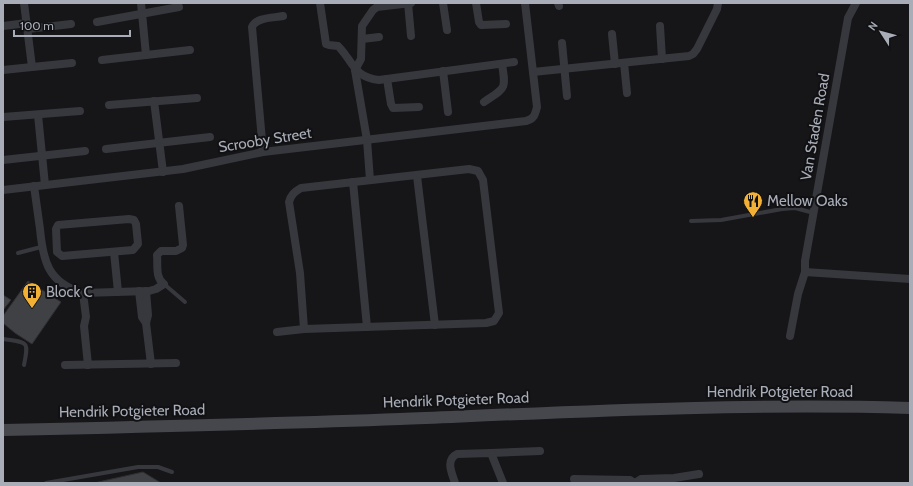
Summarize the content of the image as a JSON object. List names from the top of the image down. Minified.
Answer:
{"streets":{"main road":["Hendrik Potgieter Road"],"street":["Van Staden Road","Scrooby Street"]},"places":{"restaurant":["Mellow Oaks"],"building":["Block C"]},"scale_bar":"100 m","north":"top left"}
